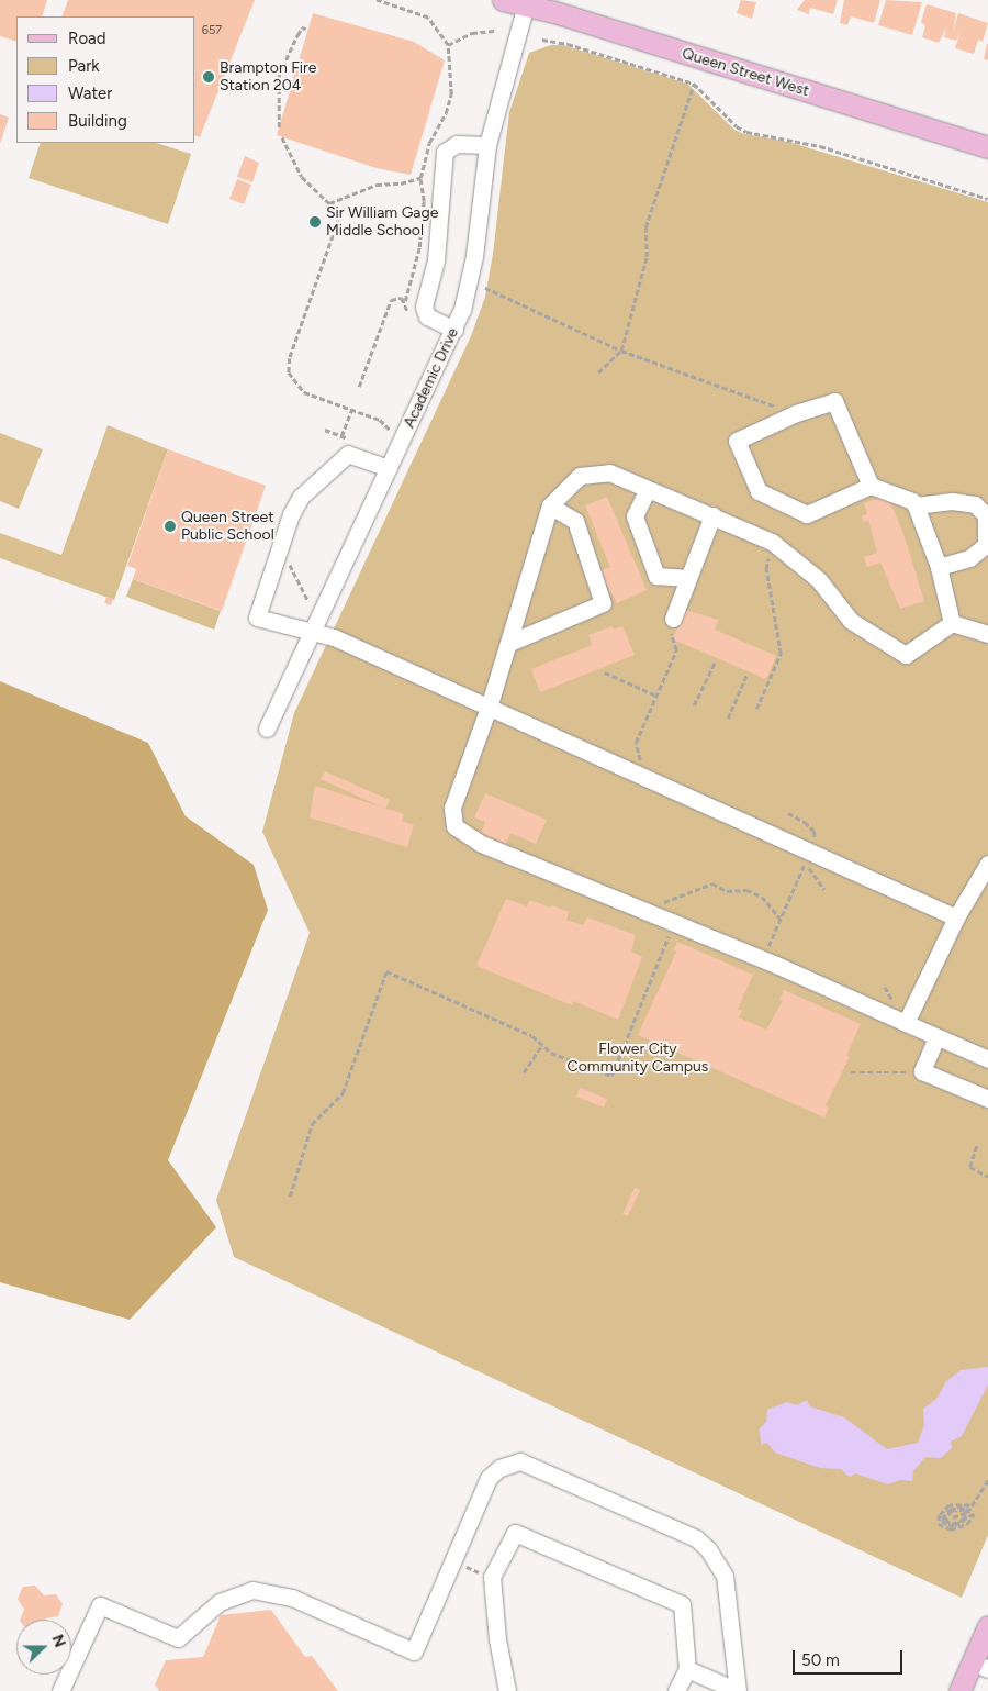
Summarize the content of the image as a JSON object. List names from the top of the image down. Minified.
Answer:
{"streets":{"main road":["Queen Street West"],"street":["Academic Drive"]},"crossings":[["Queen Street West","Academic Drive"]],"parks":["Flower City Community Campus"],"places":["Brampton Fire Station 204","Sir William Gage Middle School","Queen Street Public School"],"house_numbers":["657"],"legend":["Road","Park","Water","Building"],"scale_bar":"50 m","north":"right"}
